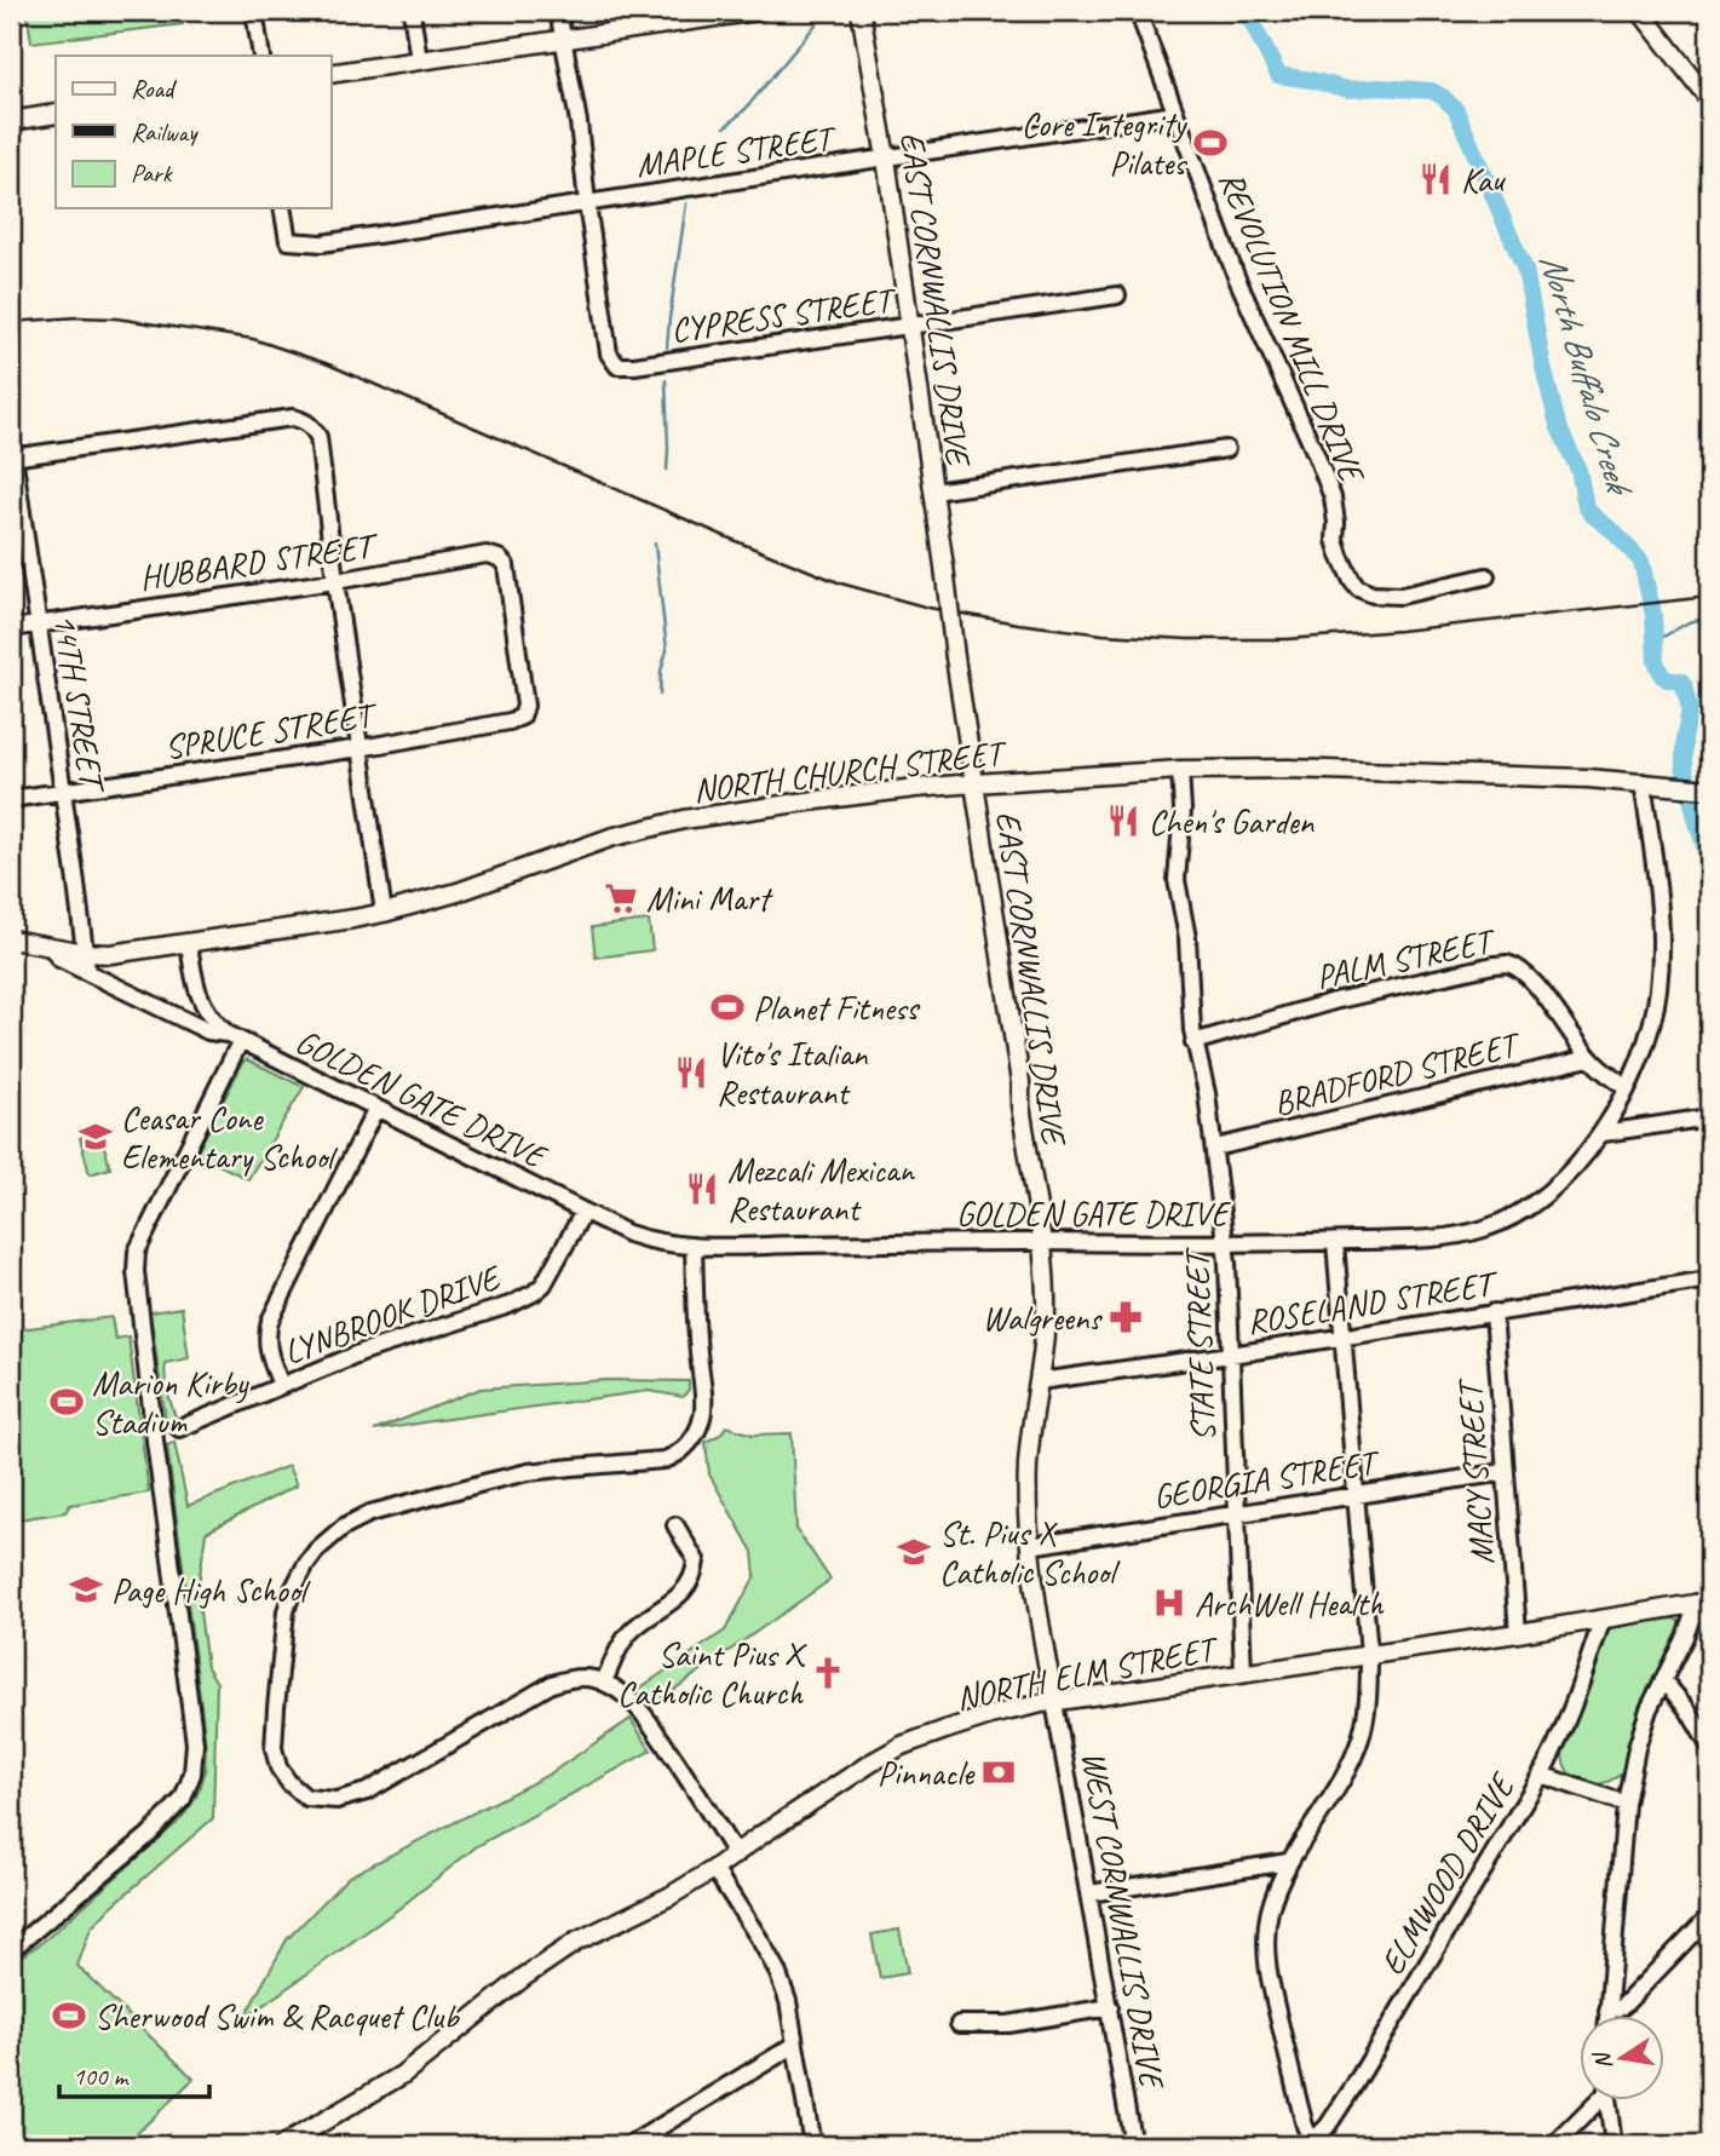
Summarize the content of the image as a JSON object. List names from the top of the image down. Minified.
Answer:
{"streets":{"main road":["EAST CORNWALLIS DRIVE","NORTH CHURCH STREET","NORTH ELM STREET"],"street":["MAPLE STREET","CYPRESS STREET","REVOLUTION MILL DRIVE","HUBBARD STREET","14TH STREET","SPRUCE STREET","PALM STREET","BRADFORD STREET","GOLDEN GATE DRIVE","ROSELAND STREET","LYNBROOK DRIVE","STATE STREET","MACY STREET","GEORGIA STREET","ELMWOOD DRIVE","WEST CORNWALLIS DRIVE"]},"crossings":[["MAPLE STREET","EAST CORNWALLIS DRIVE"],["MAPLE STREET","CYPRESS STREET"],["MAPLE STREET","REVOLUTION MILL DRIVE"],["EAST CORNWALLIS DRIVE","CYPRESS STREET"],["EAST CORNWALLIS DRIVE","NORTH CHURCH STREET"],["EAST CORNWALLIS DRIVE","GOLDEN GATE DRIVE"],["EAST CORNWALLIS DRIVE","ROSELAND STREET"],["EAST CORNWALLIS DRIVE","GEORGIA STREET"],["EAST CORNWALLIS DRIVE","NORTH ELM STREET"],["EAST CORNWALLIS DRIVE","WEST CORNWALLIS DRIVE"],["HUBBARD STREET","14TH STREET"],["HUBBARD STREET","SPRUCE STREET"],["14TH STREET","SPRUCE STREET"],["14TH STREET","NORTH CHURCH STREET"],["14TH STREET","GOLDEN GATE DRIVE"],["NORTH CHURCH STREET","GOLDEN GATE DRIVE"],["NORTH CHURCH STREET","STATE STREET"],["PALM STREET","BRADFORD STREET"],["PALM STREET","GOLDEN GATE DRIVE"],["PALM STREET","STATE STREET"],["BRADFORD STREET","STATE STREET"],["GOLDEN GATE DRIVE","LYNBROOK DRIVE"],["GOLDEN GATE DRIVE","STATE STREET"],["ROSELAND STREET","STATE STREET"],["ROSELAND STREET","MACY STREET"],["STATE STREET","GEORGIA STREET"],["STATE STREET","NORTH ELM STREET"],["MACY STREET","GEORGIA STREET"],["MACY STREET","NORTH ELM STREET"],["NORTH ELM STREET","ELMWOOD DRIVE"],["NORTH ELM STREET","WEST CORNWALLIS DRIVE"]],"water":["North Buffalo Creek"],"places":{"sports":["Core Integrity Pilates","Planet Fitness","Marion Kirby Stadium","Sherwood Swim & Racquet Club"],"restaurant":["Kau","Chen's Garden","Vito's Italian Restaurant","Mezcali Mexican Restaurant"],"supermarket":["Mini Mart"],"school or university":["Ceasar Cone Elementary School","St. Pius X Catholic School","Page High School"],"pharmacy":["Walgreens"],"hospital":["ArchWell Health"],"church":["Saint Pius X Catholic Church"],"bank":["Pinnacle"]},"legend":["Road","Railway","Park"],"scale_bar":"100 m","north":"left"}
